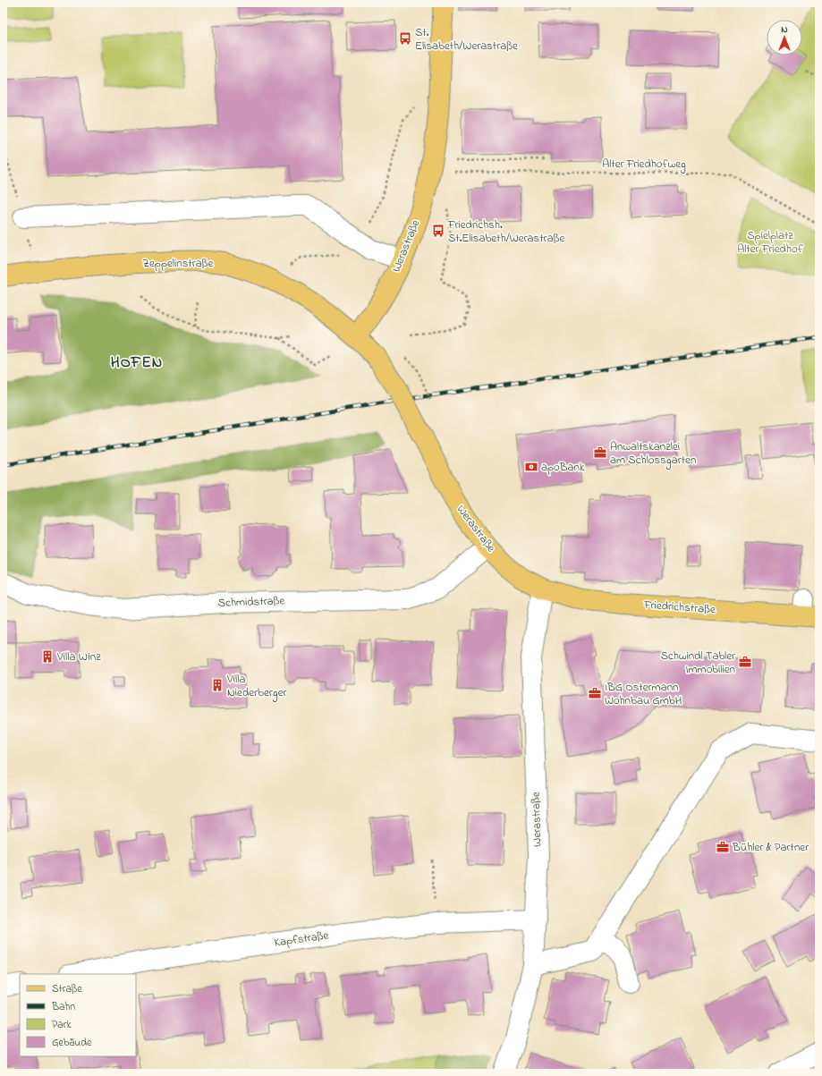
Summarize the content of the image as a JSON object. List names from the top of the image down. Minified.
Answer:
{"streets":{"main road":["Werastraße","Zeppelinstraße","Friedrichstraße"],"street":["Schmidstraße","Kapfstraße"],"path":["Alter Friedhofweg"]},"crossings":[["Werastraße","Zeppelinstraße"],["Werastraße","Schmidstraße"],["Werastraße","Friedrichstraße"],["Werastraße","Kapfstraße"]],"districts":["HOFEN"],"parks":["Spielplatz Alter Friedhof"],"places":{"bus stop":["St. Elisabeth/Werastraße","Friedrichsh. St.Elisabeth/Werastraße"],"office":["Anwaltskanzlei am Schlossgarten","Schwindl Tabler Immobilien","IBG Ostermann Wohnbau GmbH","Bühler & Partner"],"bank":["apoBank"],"building":["Villa Winz","Villa Niederberger"]},"legend":["Straße","Bahn","Park","Gebäude"],"north":"top"}
